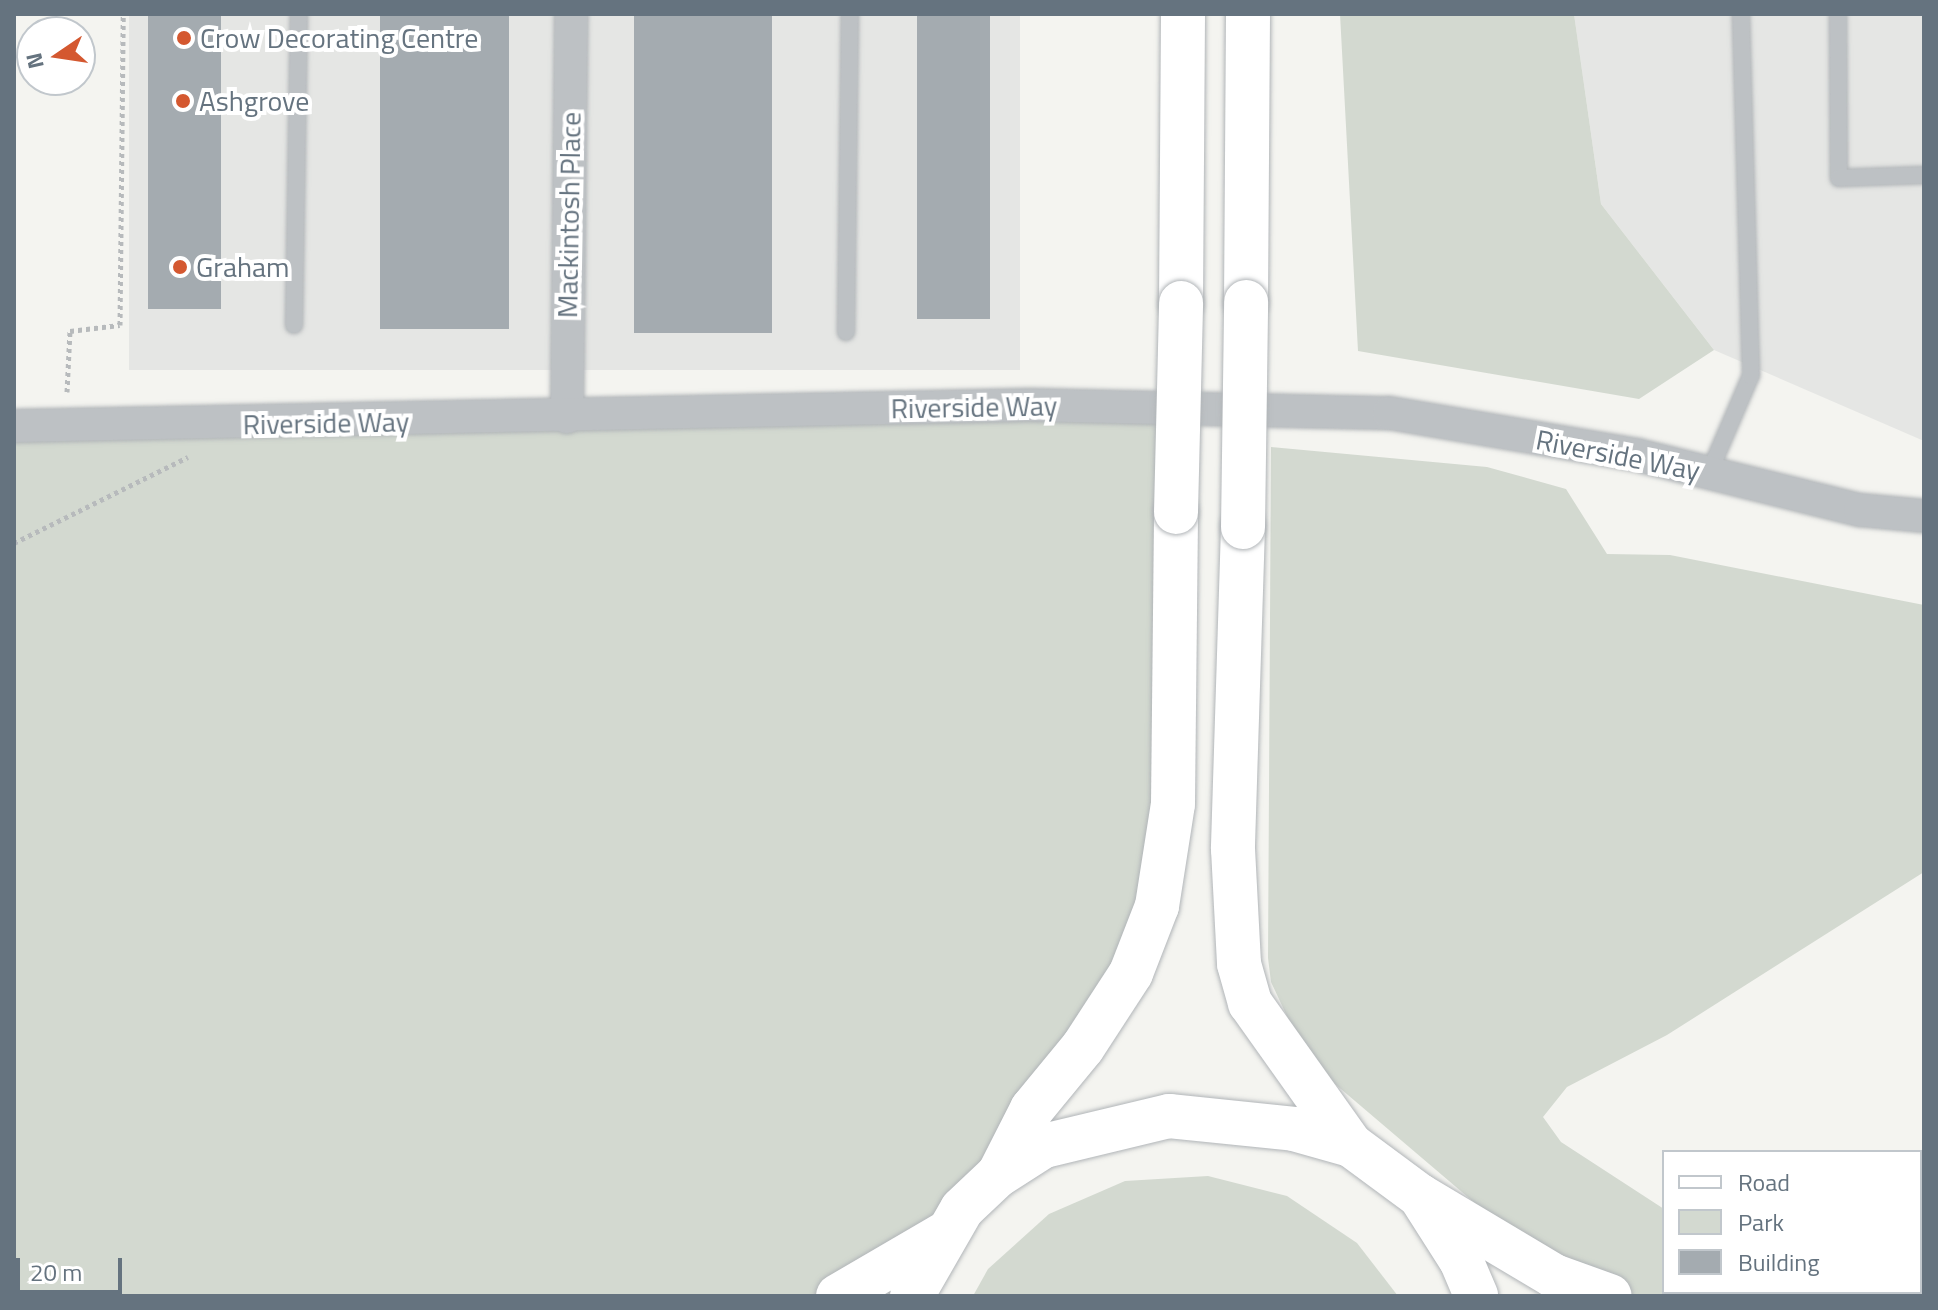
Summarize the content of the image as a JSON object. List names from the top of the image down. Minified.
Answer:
{"streets":{"street":["Mackintosh Place","Riverside Way"]},"crossings":[["Mackintosh Place","Riverside Way"]],"places":["Crow Decorating Centre","Ashgrove","Graham"],"legend":["Road","Park","Building"],"scale_bar":"20 m","north":"left"}
